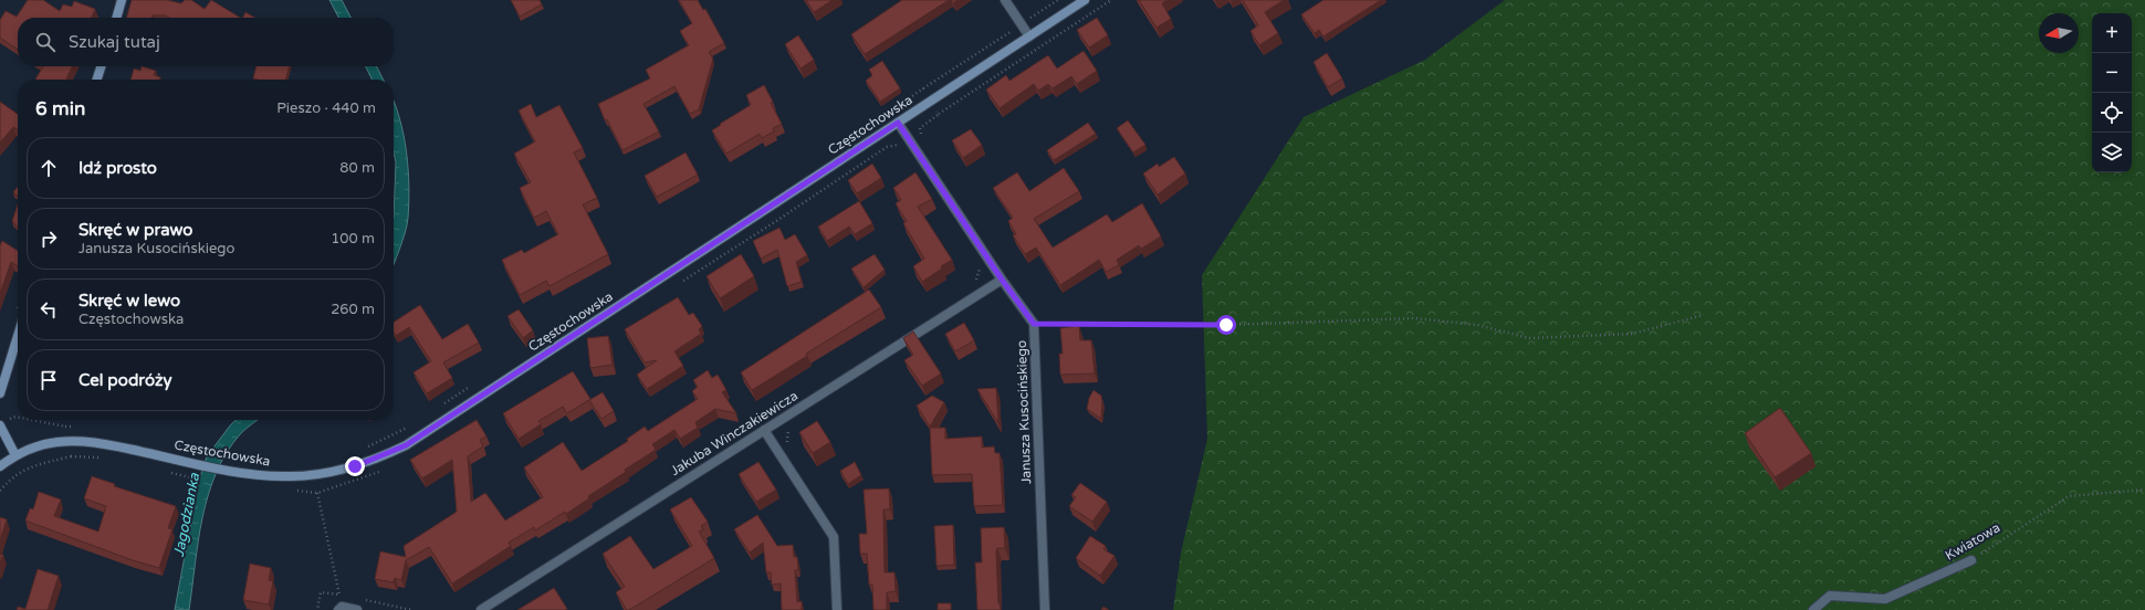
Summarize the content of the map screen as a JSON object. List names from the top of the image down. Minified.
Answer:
{"streets":{"main road":["Częstochowska"],"street":["Janusza Kusocińskiego","Jakuba Winczakiewicza","Kwiatowa"]},"crossings":[["Częstochowska","Janusza Kusocińskiego"],["Janusza Kusocińskiego","Jakuba Winczakiewicza"]],"water":["Jagodzianka"],"north":"left","page":{"map_buttons":["+","−"],"search":"Szukaj tutaj","heading":["6 min","Pieszo · 440 m"],"list":[["Idź prosto","80 m"],["Skręć w prawo","Janusza Kusocińskiego","100 m"],["Skręć w lewo","Częstochowska","260 m"],"Cel podróży"]}}
